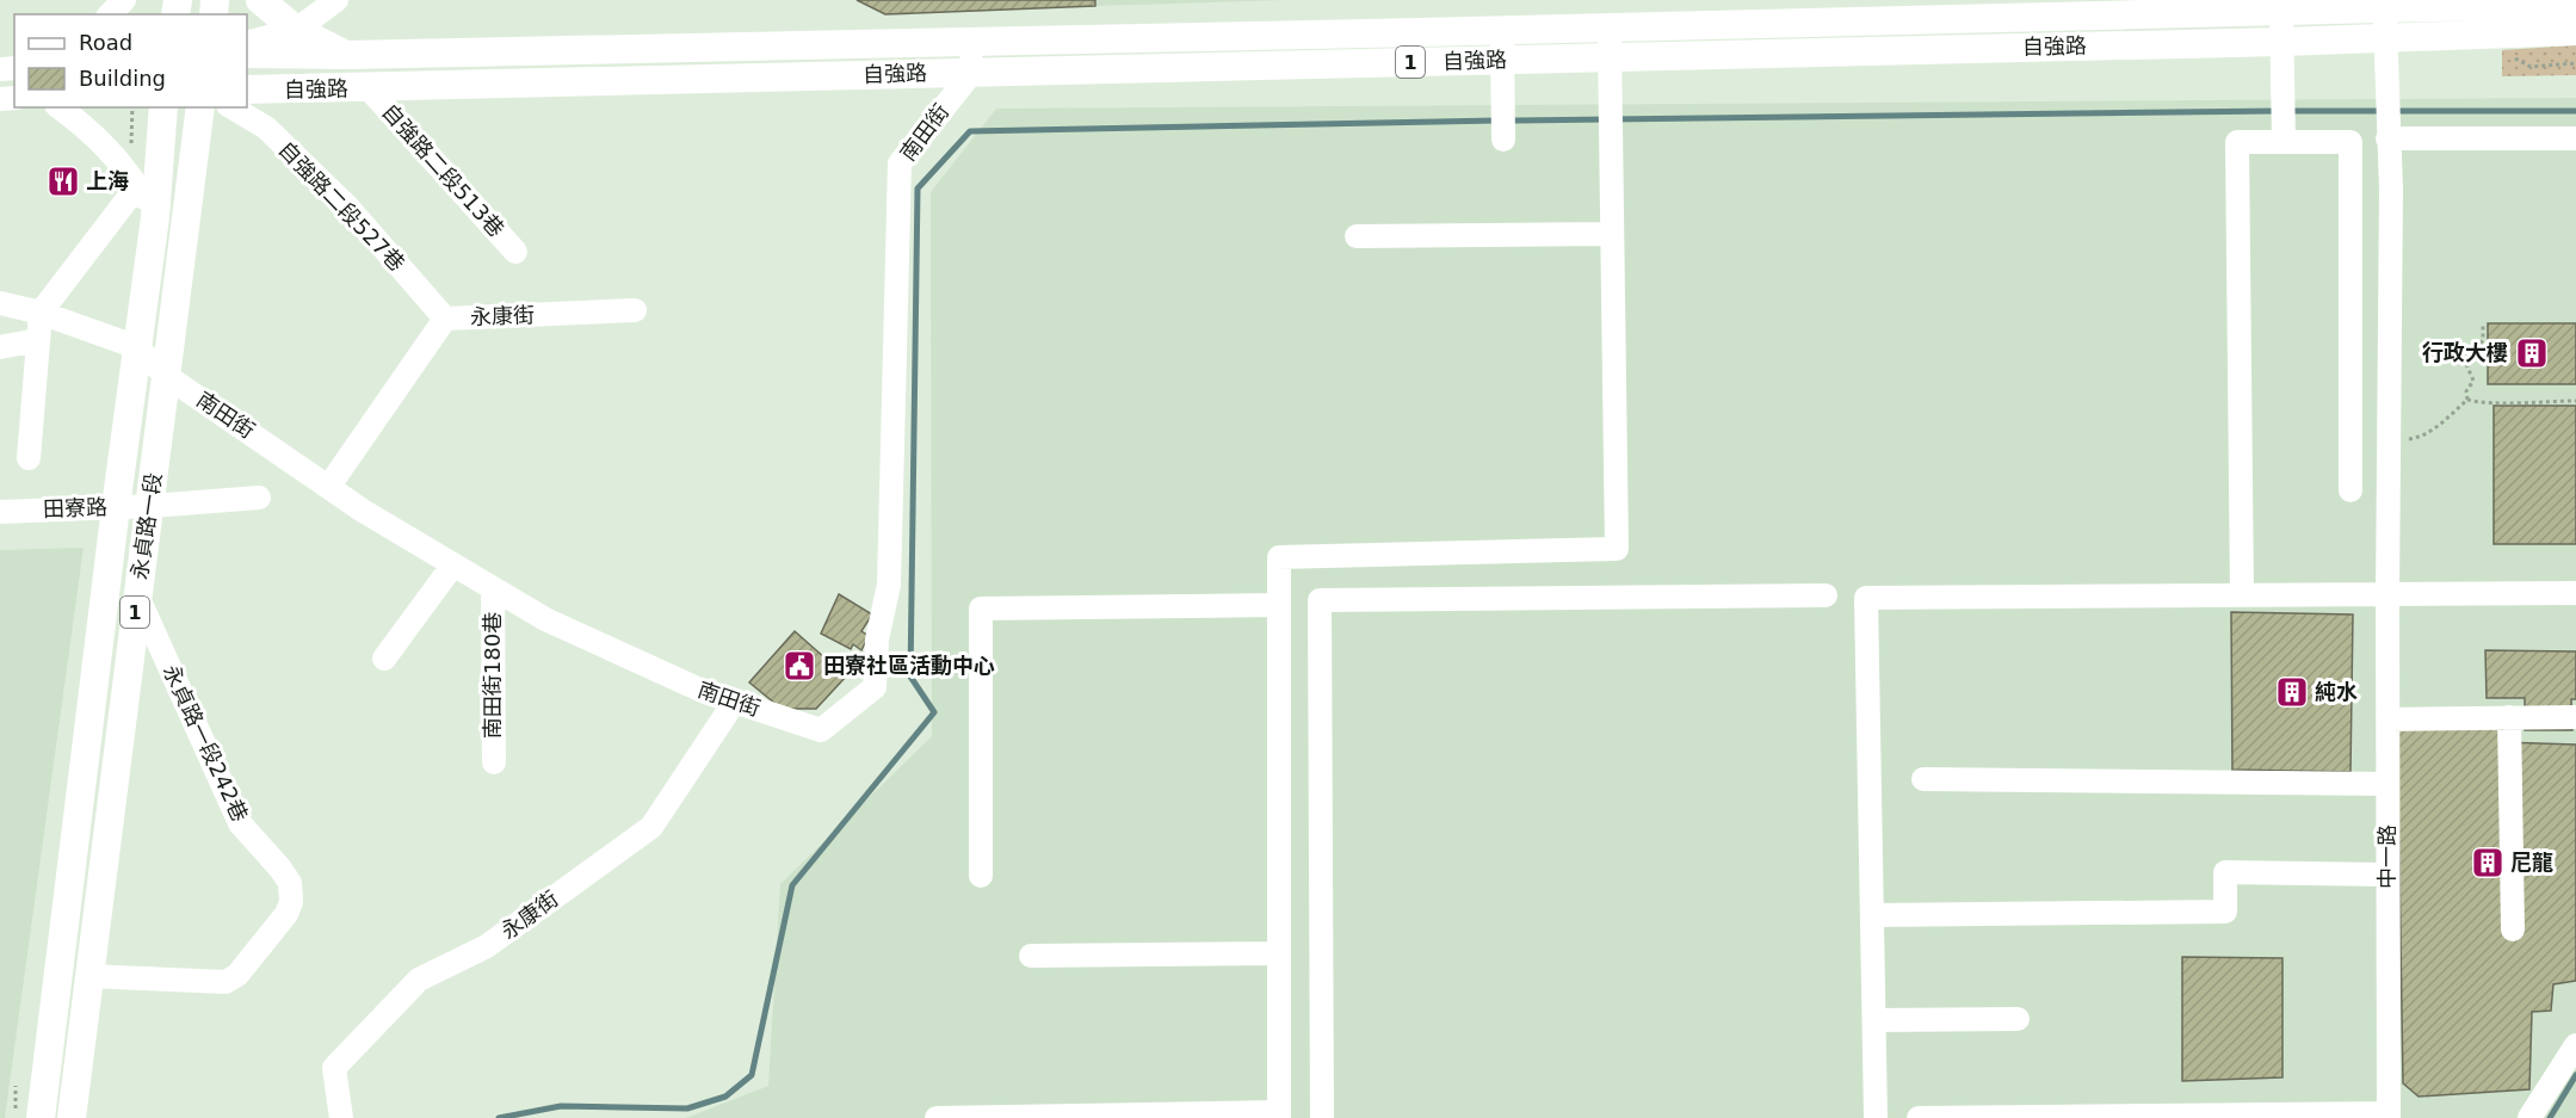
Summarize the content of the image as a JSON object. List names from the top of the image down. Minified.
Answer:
{"streets":{"main road":["自強路","1","永貞路一段"],"street":["南田街","自強路二段513巷","自強路二段527巷","永康街","田寮路","南田街180巷","永貞路一段242巷","中一路"]},"crossings":[["自強路","南田街"],["自強路","自強路二段513巷"],["自強路","中一路"],["南田街","永康街"],["南田街","永貞路一段"],["南田街","南田街180巷"],["自強路二段527巷","永康街"],["田寮路","永貞路一段"],["永貞路一段","永貞路一段242巷"]],"places":{"restaurant":["上海"],"building":["行政大樓","純水","尼龍"],"public building":["田寮社區活動中心"]},"legend":["Road","Building"]}
